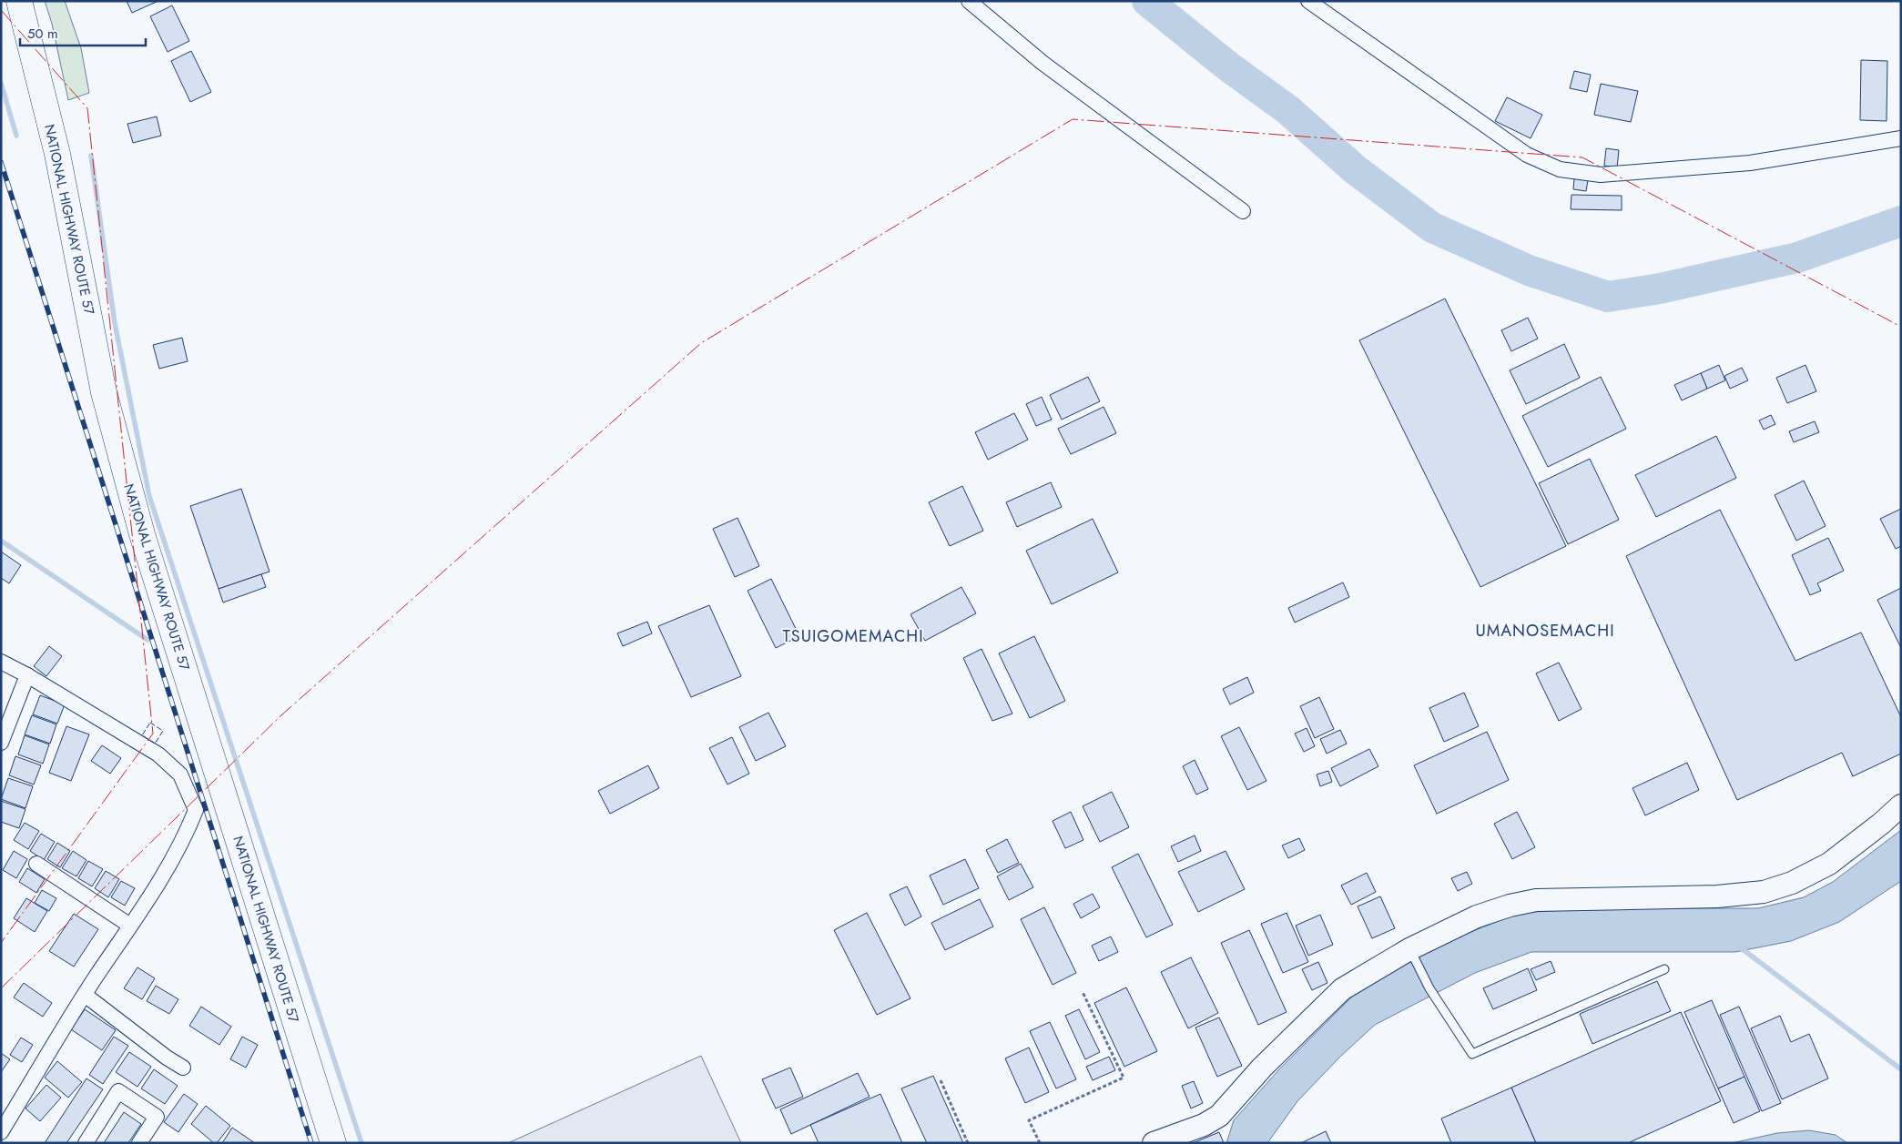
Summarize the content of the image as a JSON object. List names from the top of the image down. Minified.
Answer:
{"streets":{"highway":["NATIONAL HIGHWAY ROUTE 57"]},"districts":["UMANOSEMACHI","TSUIGOMEMACHI"],"scale_bar":"50 m"}
